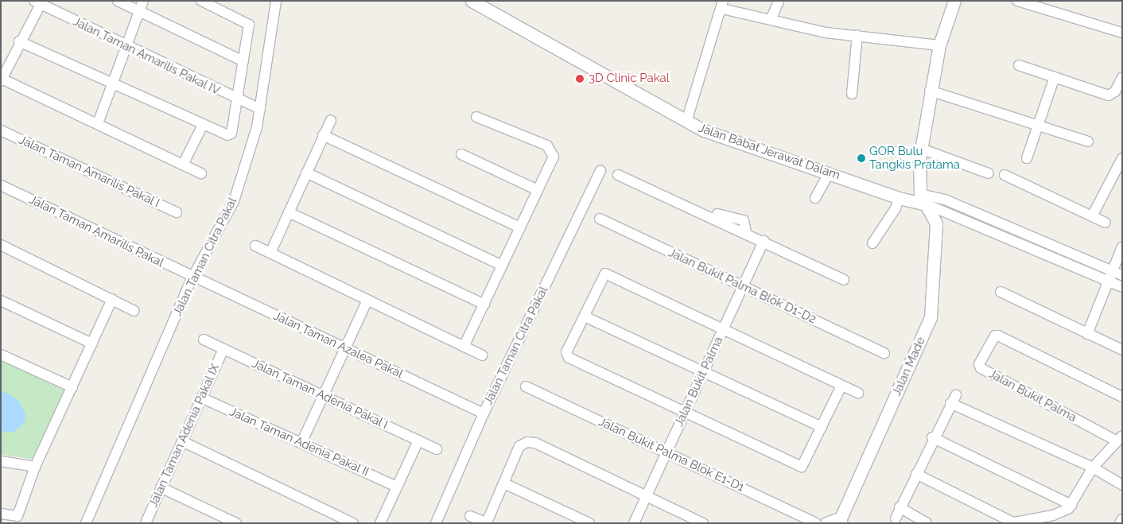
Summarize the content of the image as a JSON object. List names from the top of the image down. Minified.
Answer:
{"streets":{"street":["Jalan Taman Amarilis Pakal IV","Jalan Babat Jerawat Dalam","Jalan Taman Amarilis Pakal I","Jalan Taman Amarilis Pakal","Jalan Taman Citra Pakal","Jalan Bukit Palma Blok D1-D2","Jalan Taman Azalea Pakal","Jalan Made","Jalan Bukit Palma","Jalan Taman Adenia Pakal I","Jalan Taman Adenia Pakal IX","Jalan Taman Adenia Pakal II","Jalan Bukit Palma Blok E1-D1"]},"crossings":[["Jalan Taman Amarilis Pakal IV","Jalan Taman Citra Pakal"],["Jalan Taman Amarilis Pakal","Jalan Taman Citra Pakal"],["Jalan Taman Amarilis Pakal","Jalan Taman Azalea Pakal"],["Jalan Taman Citra Pakal","Jalan Taman Azalea Pakal"],["Jalan Bukit Palma Blok D1-D2","Jalan Bukit Palma"],["Jalan Bukit Palma","Jalan Bukit Palma Blok E1-D1"],["Jalan Taman Adenia Pakal I","Jalan Taman Adenia Pakal IX"],["Jalan Taman Adenia Pakal IX","Jalan Taman Adenia Pakal II"]],"places":["3D Clinic Pakal","GOR Bulu Tangkis Pratama"]}
